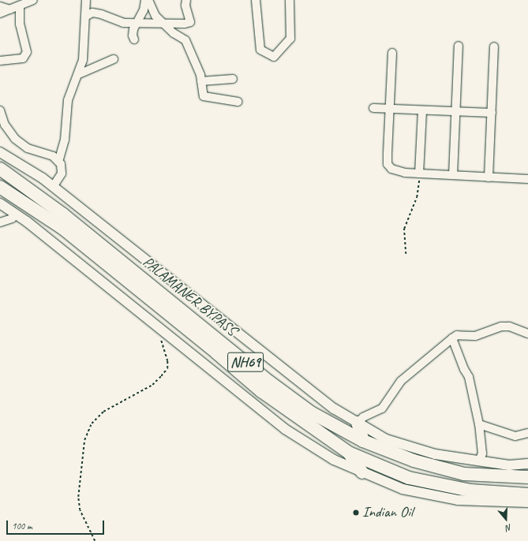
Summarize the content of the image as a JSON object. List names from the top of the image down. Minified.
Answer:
{"streets":{"highway":["PALAMANER BYPASS","NH69"]},"places":["Indian Oil"],"scale_bar":"100 m","north":"bottom"}
